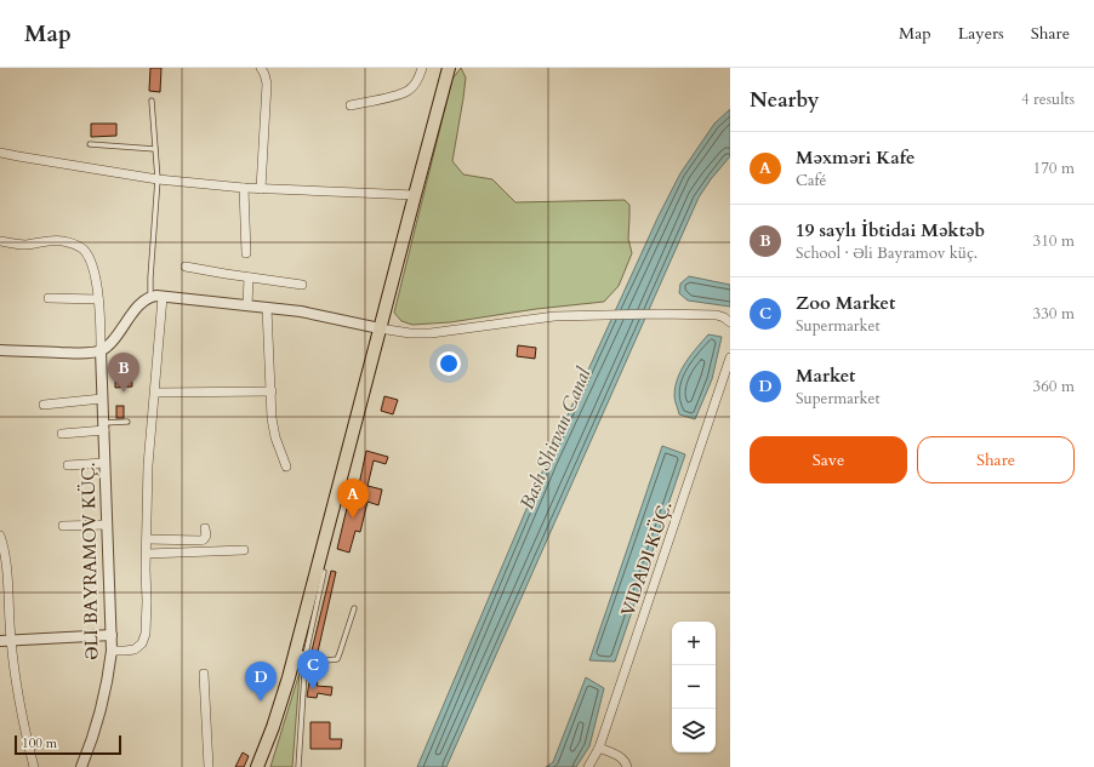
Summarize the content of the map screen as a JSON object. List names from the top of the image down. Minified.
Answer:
{"streets":{"street":["VIDADI KÜÇ.","ƏLI BAYRAMOV KÜÇ."]},"water":["Bash Shirvan Canal"],"scale_bar":"100 m","page":{"header":"Map","nav":["Map","Layers","Share"],"heading":["Nearby","4 results"],"list":[{"mark":"A","name":"Məxməri Kafe","note":"Café","value":"170 m"},{"mark":"B","name":"19 saylı İbtidai Məktəb","note":"School · Əli Bayramov küç.","value":"310 m"},{"mark":"C","name":"Zoo Market","note":"Supermarket","value":"330 m"},{"mark":"D","name":"Market","note":"Supermarket","value":"360 m"}],"pins":["B","A","C","D"],"buttons":["Save","Share"],"map_buttons":["+","−"],"scale":"100 m"}}
